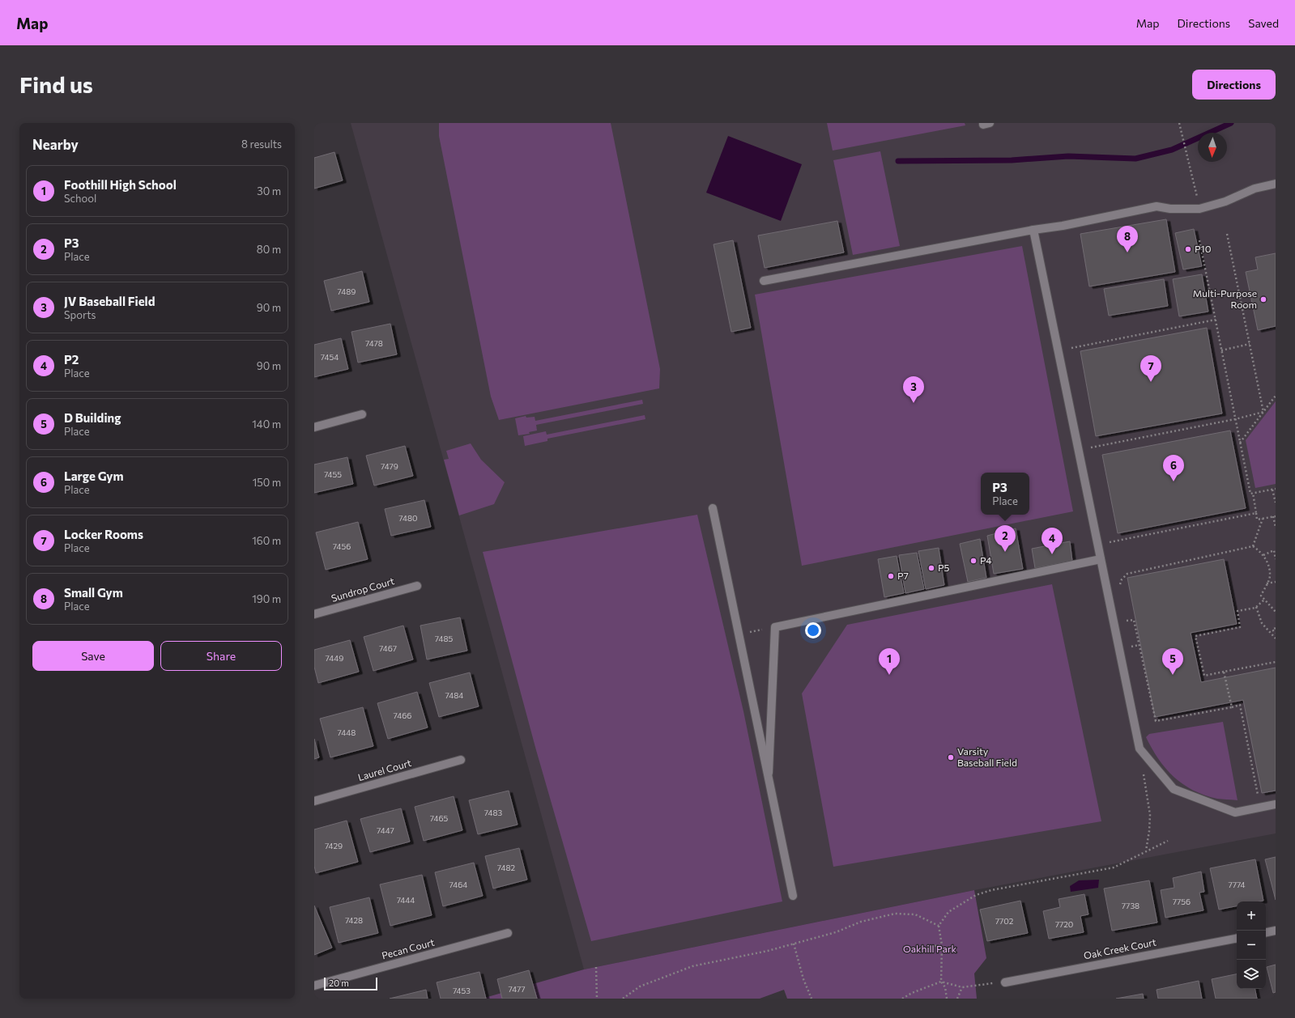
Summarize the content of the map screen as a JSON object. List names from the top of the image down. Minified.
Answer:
{"streets":{"street":["Sundrop Court","Laurel Court","Pecan Court","Oak Creek Court"]},"parks":["Oakhill Park"],"places":["P10","Multi-Purpose Room","P4","P5","P7","Varsity Baseball Field"],"house_numbers":["7489","7478","7454","7479","7455","7480","7456","7485","7467","7449","7484","7466","7448","7483","7465","7447","7429","7482","7464","7774","7444","7756","7738","7428","7702","7720","7477","7453"],"scale_bar":"20 m","north":"bottom","page":{"header":"Map","nav":["Map","Directions","Saved"],"buttons":["Directions",["Save","Share"]],"title":"Find us","heading":["Nearby","8 results"],"list":[{"mark":"1","name":"Foothill High School","note":"School","value":"30 m"},{"mark":"2","name":"P3","note":"Place","value":"80 m"},{"mark":"3","name":"JV Baseball Field","note":"Sports","value":"90 m"},{"mark":"4","name":"P2","note":"Place","value":"90 m"},{"mark":"5","name":"D Building","note":"Place","value":"140 m"},{"mark":"6","name":"Large Gym","note":"Place","value":"150 m"},{"mark":"7","name":"Locker Rooms","note":"Place","value":"160 m"},{"mark":"8","name":"Small Gym","note":"Place","value":"190 m"}],"pins":["8","7","3","6","2","4","1","5"],"popup":["P3","Place"],"map_buttons":["+","−"],"scale":"20 m"}}
